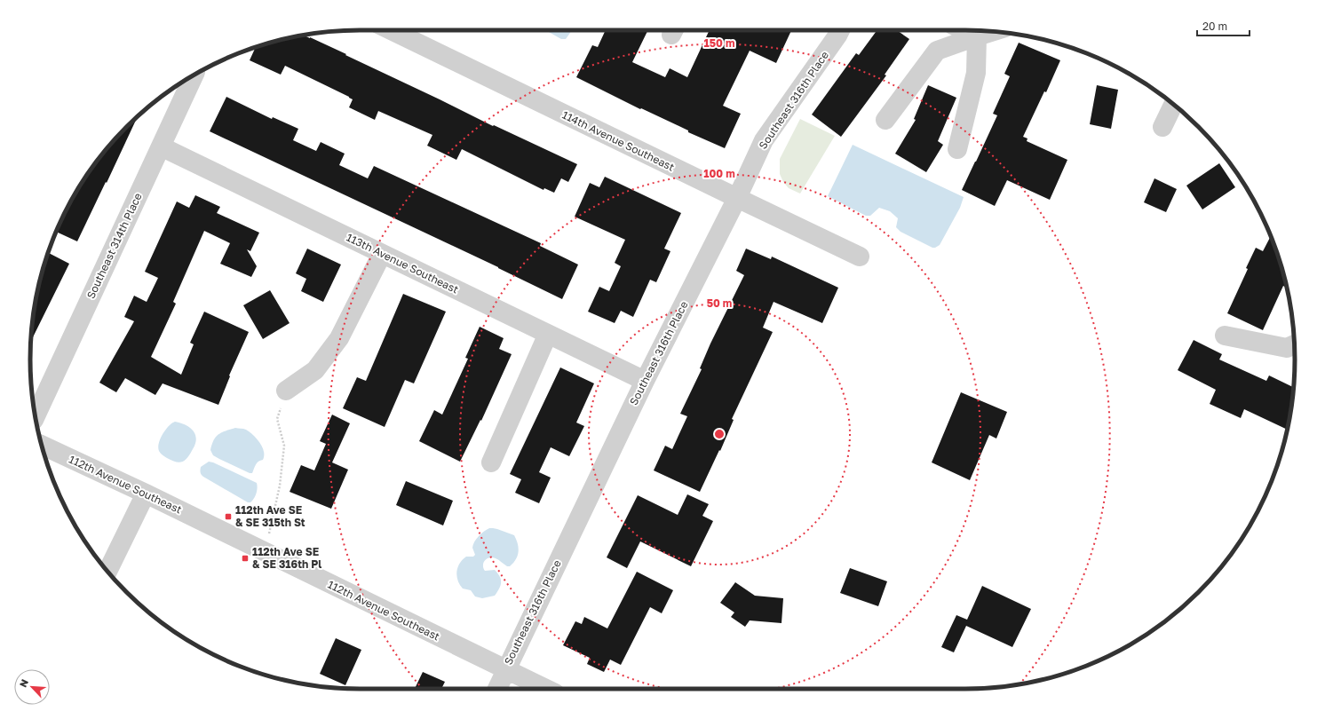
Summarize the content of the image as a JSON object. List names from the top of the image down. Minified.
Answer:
{"streets":{"street":["Southeast 316th Place","114th Avenue Southeast","Southeast 314th Place","113th Avenue Southeast","112th Avenue Southeast"]},"crossings":[["Southeast 316th Place","114th Avenue Southeast"],["Southeast 316th Place","113th Avenue Southeast"],["Southeast 316th Place","112th Avenue Southeast"],["Southeast 314th Place","113th Avenue Southeast"]],"places":{"transit":["112th Ave SE & SE 315th St","112th Ave SE & SE 316th Pl"]},"scale_bar":"20 m","north":"top left","rings":["150 m","100 m","50 m"]}
